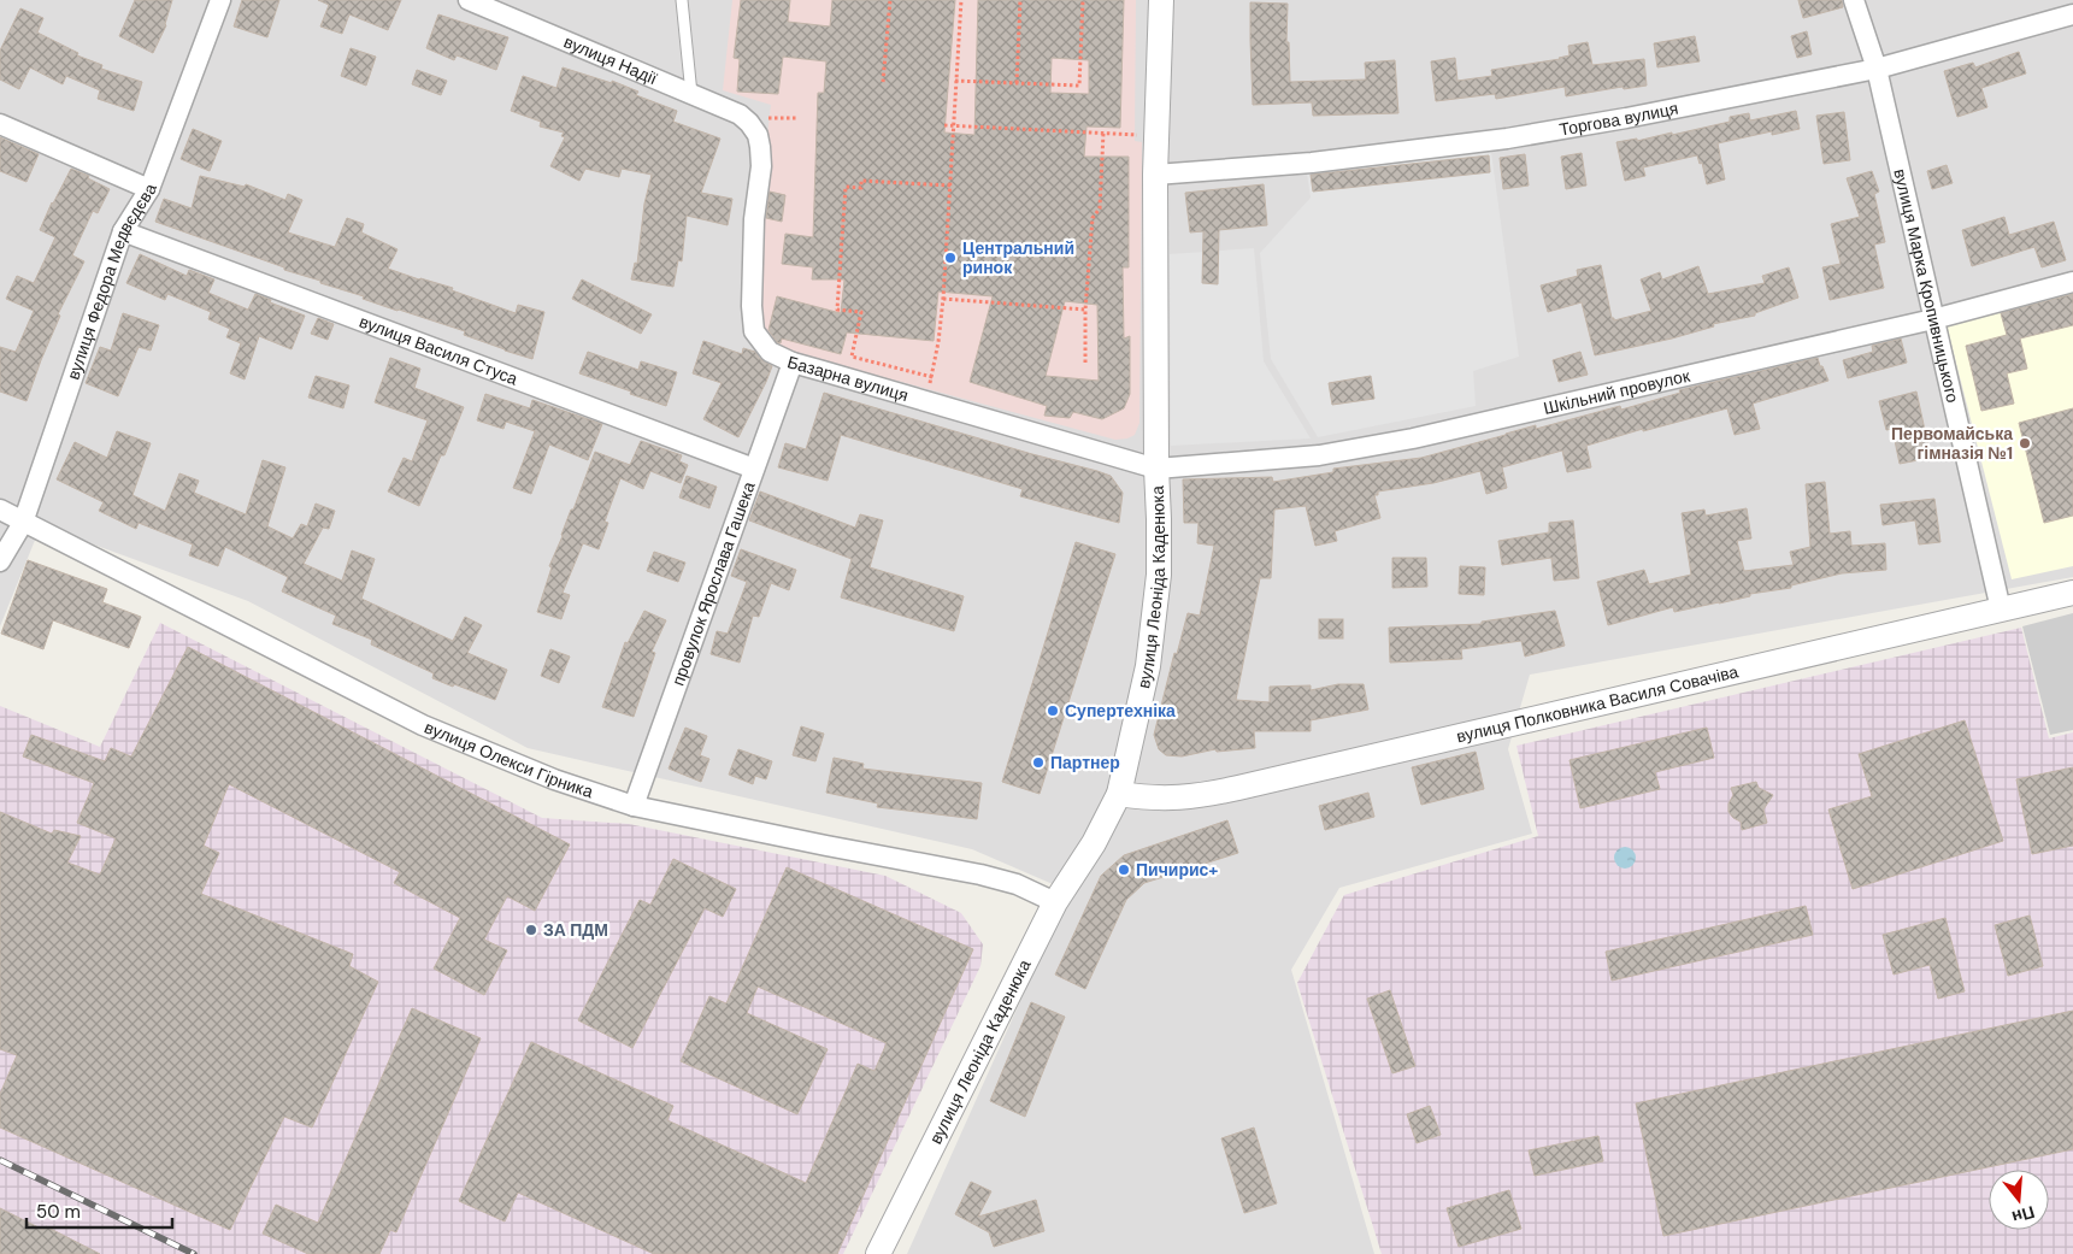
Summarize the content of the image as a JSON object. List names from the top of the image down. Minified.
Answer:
{"streets":{"street":["вулиця Надії","Торгова вулиця","вулиця Федора Медвєдєва","вулиця Марка Кропивницького","вулиця Василя Стуса","Базарна вулиця","Шкільний провулок","провулок Ярослава Гашека","вулиця Леоніда Каденюка","вулиця Полковника Василя Совачіва","вулиця Олекси Гірника"]},"crossings":[["вулиця Надії","Базарна вулиця"],["Торгова вулиця","вулиця Марка Кропивницького"],["Торгова вулиця","вулиця Леоніда Каденюка"],["вулиця Федора Медвєдєва","вулиця Василя Стуса"],["вулиця Федора Медвєдєва","вулиця Олекси Гірника"],["вулиця Марка Кропивницького","Шкільний провулок"],["вулиця Марка Кропивницького","вулиця Полковника Василя Совачіва"],["вулиця Василя Стуса","провулок Ярослава Гашека"],["Базарна вулиця","Шкільний провулок"],["Базарна вулиця","провулок Ярослава Гашека"],["Базарна вулиця","вулиця Леоніда Каденюка"],["Шкільний провулок","вулиця Леоніда Каденюка"],["провулок Ярослава Гашека","вулиця Олекси Гірника"],["вулиця Леоніда Каденюка","вулиця Полковника Василя Совачіва"],["вулиця Леоніда Каденюка","вулиця Олекси Гірника"]],"places":["Центральний ринок","Первомайська гімназія №1","Супертехніка","Партнер","Пичирис+","ЗА ПДМ"],"scale_bar":"50 m","north":"bottom"}
